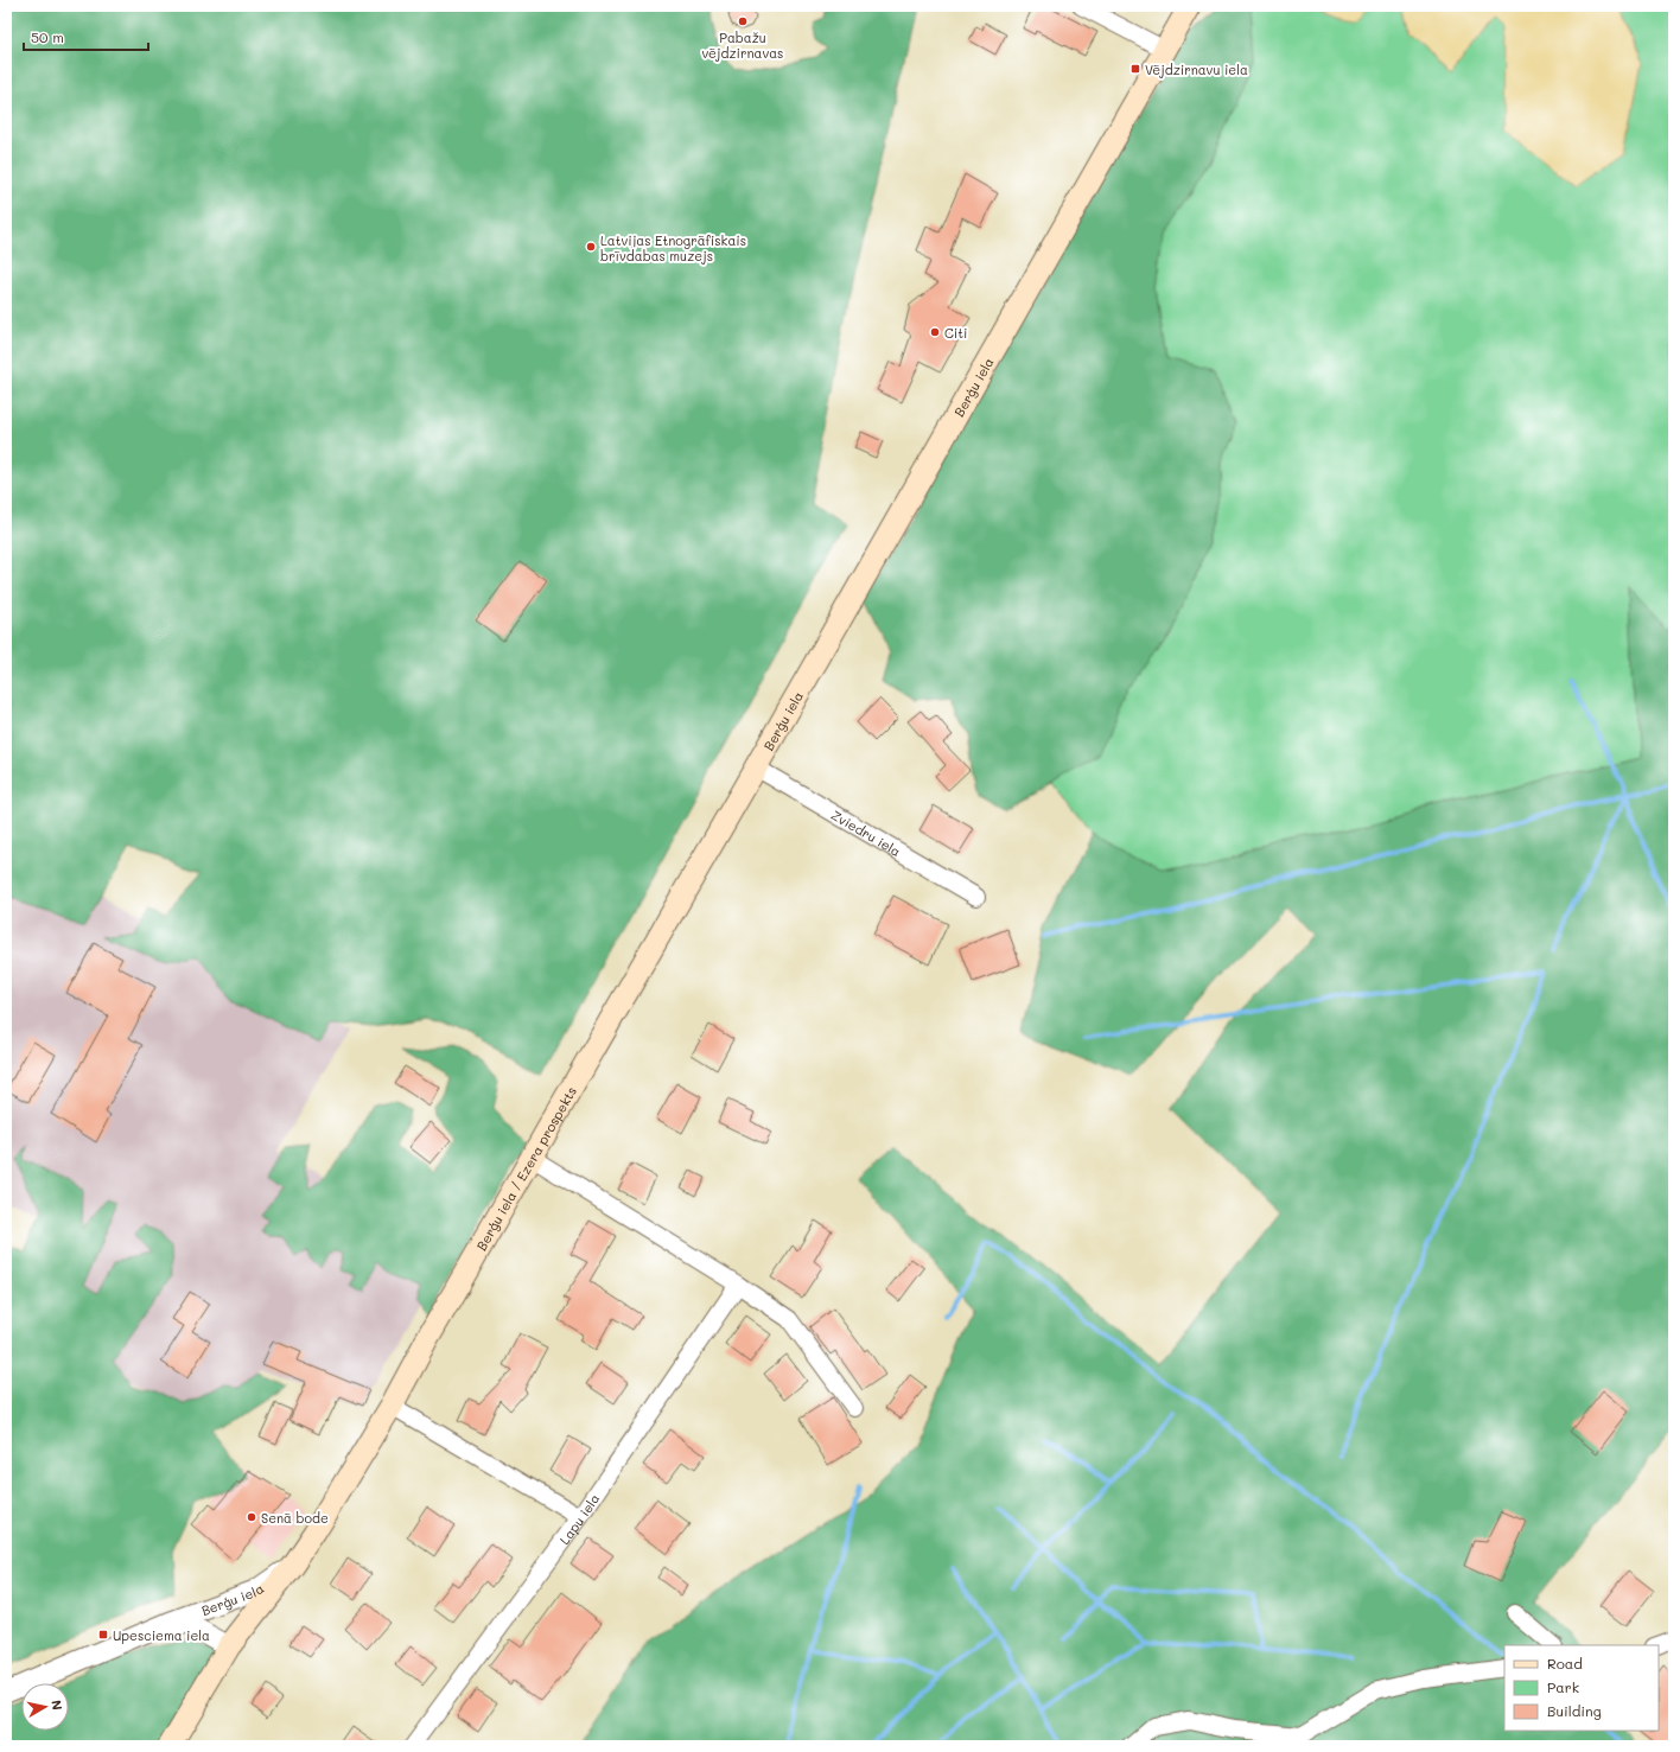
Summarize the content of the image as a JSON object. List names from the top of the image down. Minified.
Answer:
{"streets":{"main road":["Berģu iela","Berģu iela / Ezera prospekts"],"street":["Zviedru iela","Lapu iela"]},"crossings":[["Berģu iela","Zviedru iela"],["Berģu iela","Berģu iela / Ezera prospekts"],["Zviedru iela","Berģu iela / Ezera prospekts"]],"places":{"other":["Pabažu vējdzirnavas","Latvijas Etnogrāfiskais brīvdabas muzejs","Citi","Senā bode"],"transit":["Vējdzirnavu iela","Upesciema iela"]},"legend":["Road","Park","Building"],"scale_bar":"50 m","north":"right"}
